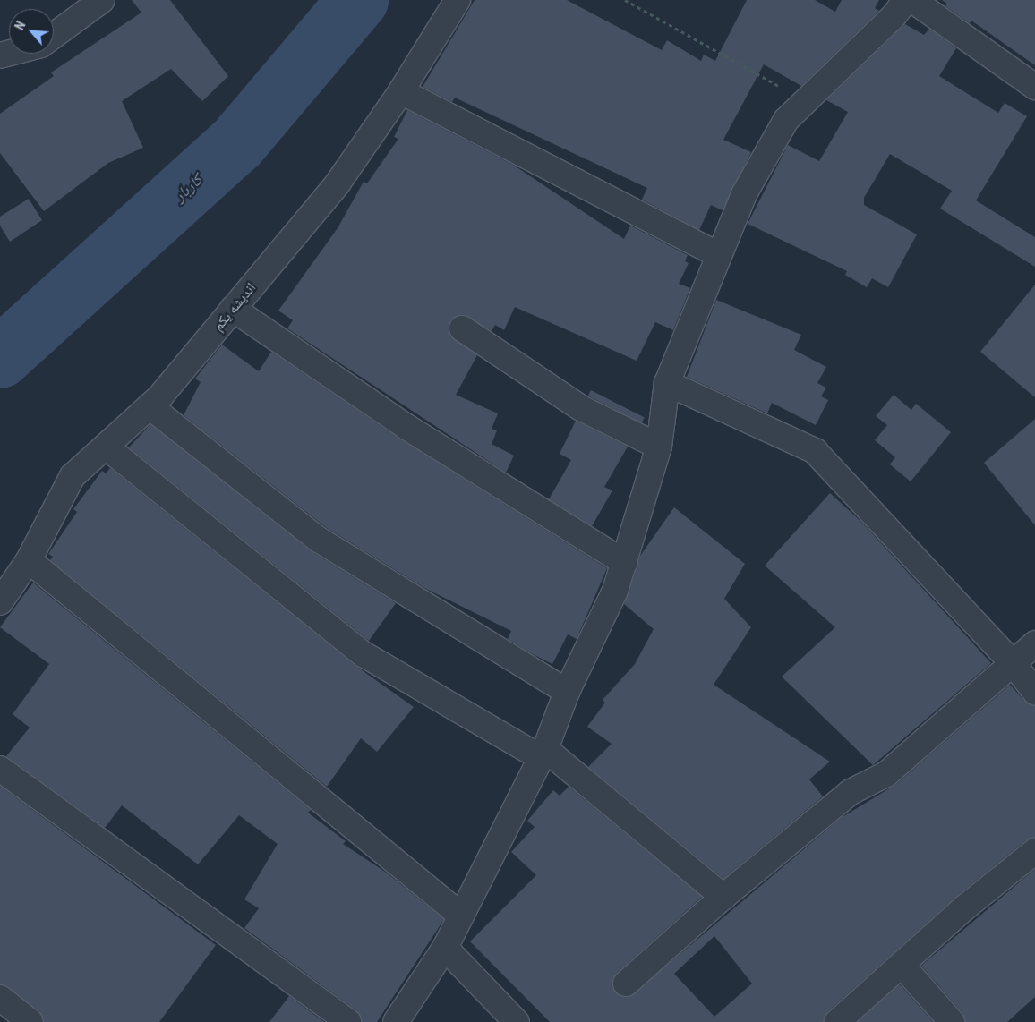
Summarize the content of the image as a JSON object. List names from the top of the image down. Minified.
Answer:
{"streets":{"street":["اندیشه یکم"]},"water":["کاربار"],"north":"top left"}
